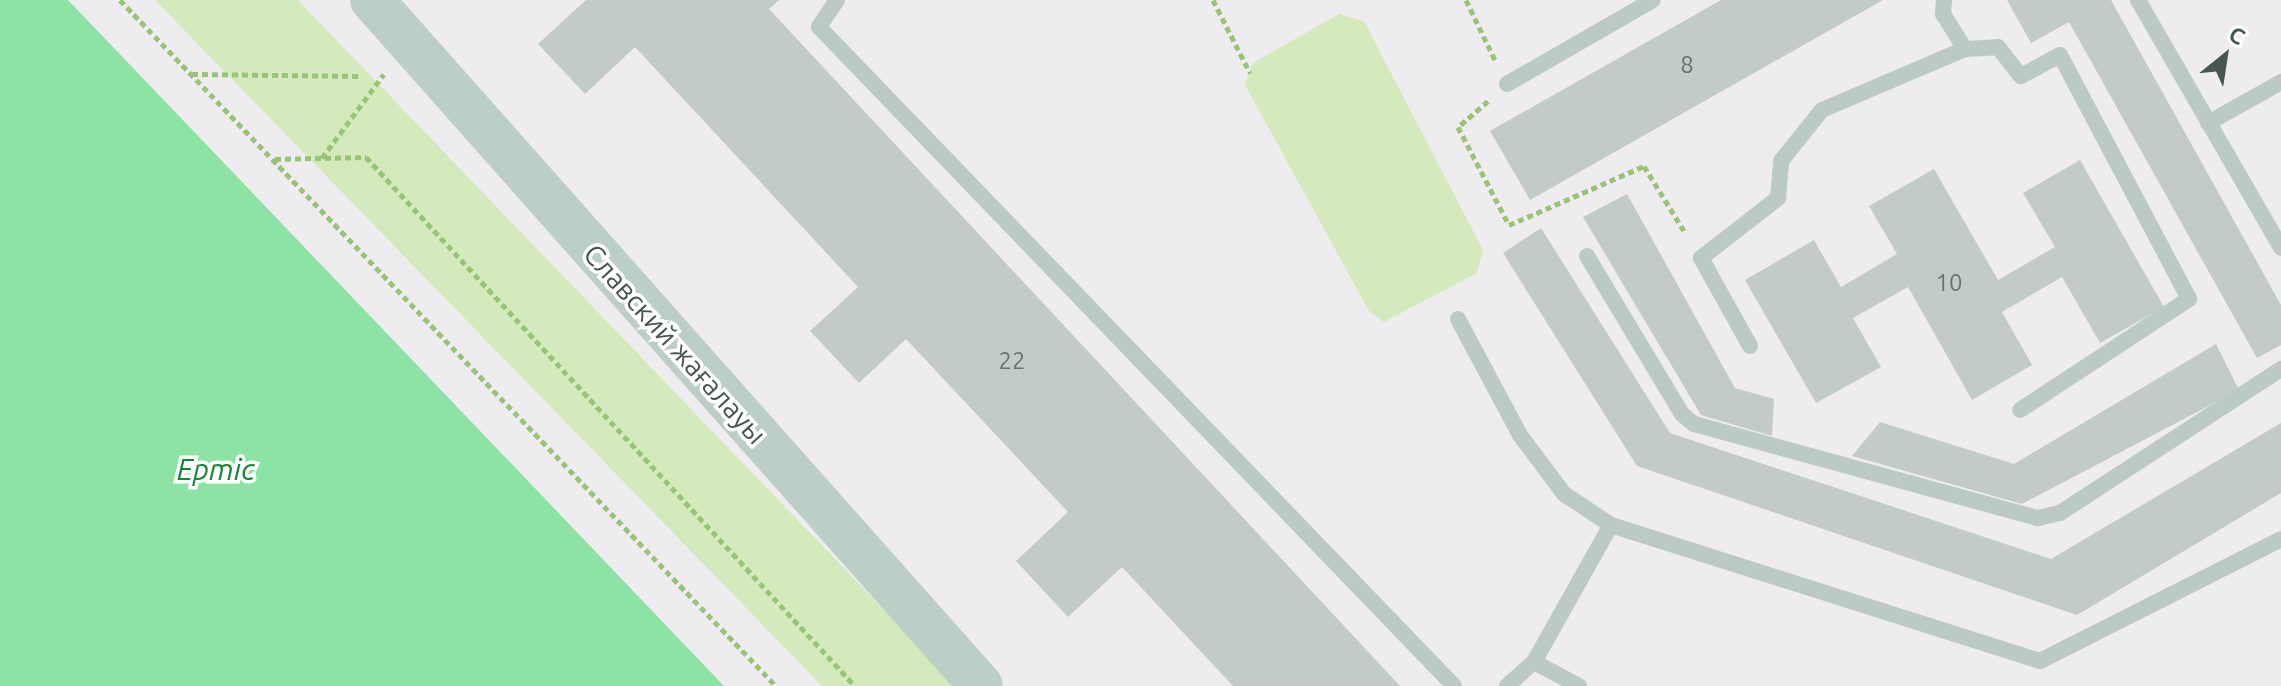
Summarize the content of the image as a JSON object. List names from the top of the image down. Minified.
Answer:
{"streets":{"street":["Славский жағалауы"]},"water":["Ертіс"],"house_numbers":["8","10","22"],"north":"top right"}
